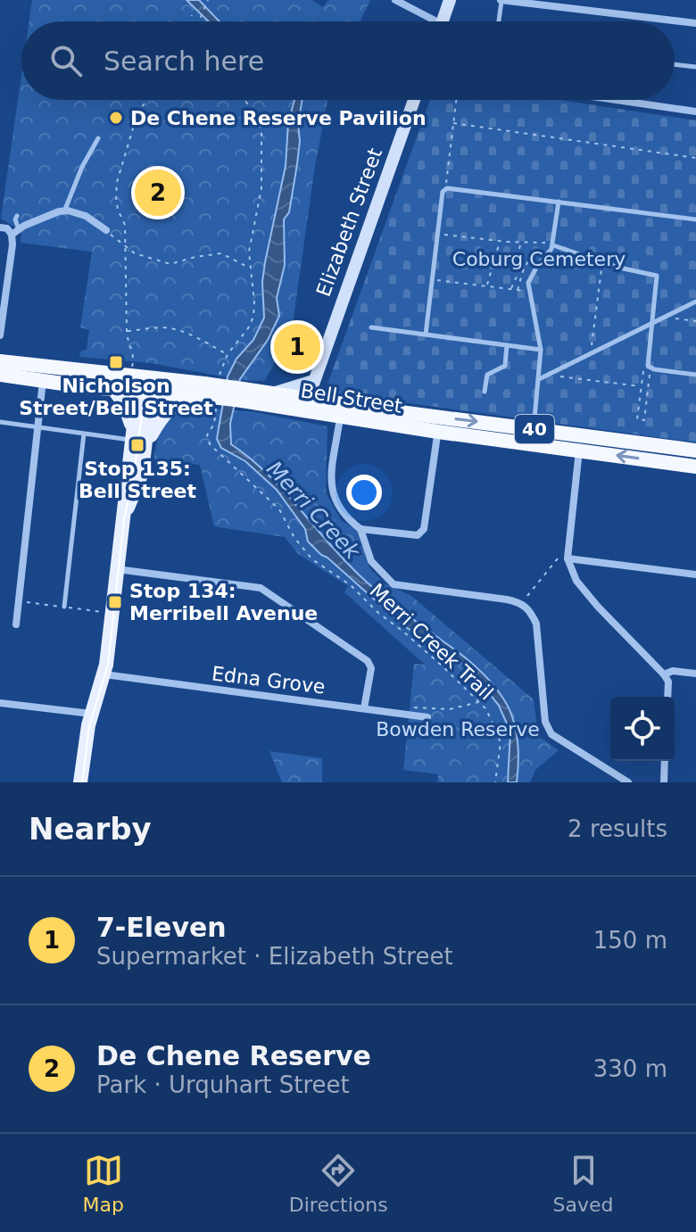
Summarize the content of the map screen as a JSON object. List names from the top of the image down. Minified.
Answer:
{"streets":{"highway":["Bell Street","40"],"main road":["Elizabeth Street"],"street":["Edna Grove"],"path":["Merri Creek Trail"]},"crossings":[["Elizabeth Street","Bell Street"],["Bell Street","Merri Creek Trail"]],"water":["Merri Creek"],"parks":["Coburg Cemetery","Bowden Reserve"],"places":{"other":["De Chene Reserve Pavilion"],"transit":["Nicholson Street/Bell Street","Stop 135: Bell Street","Stop 134: Merribell Avenue"]},"page":{"search":"Search here","pins":["2","1"],"heading":["Nearby","2 results"],"list":[{"mark":"1","name":"7-Eleven","note":"Supermarket · Elizabeth Street","value":"150 m"},{"mark":"2","name":"De Chene Reserve","note":"Park · Urquhart Street","value":"330 m"}],"nav":["Map","Directions","Saved"]}}
